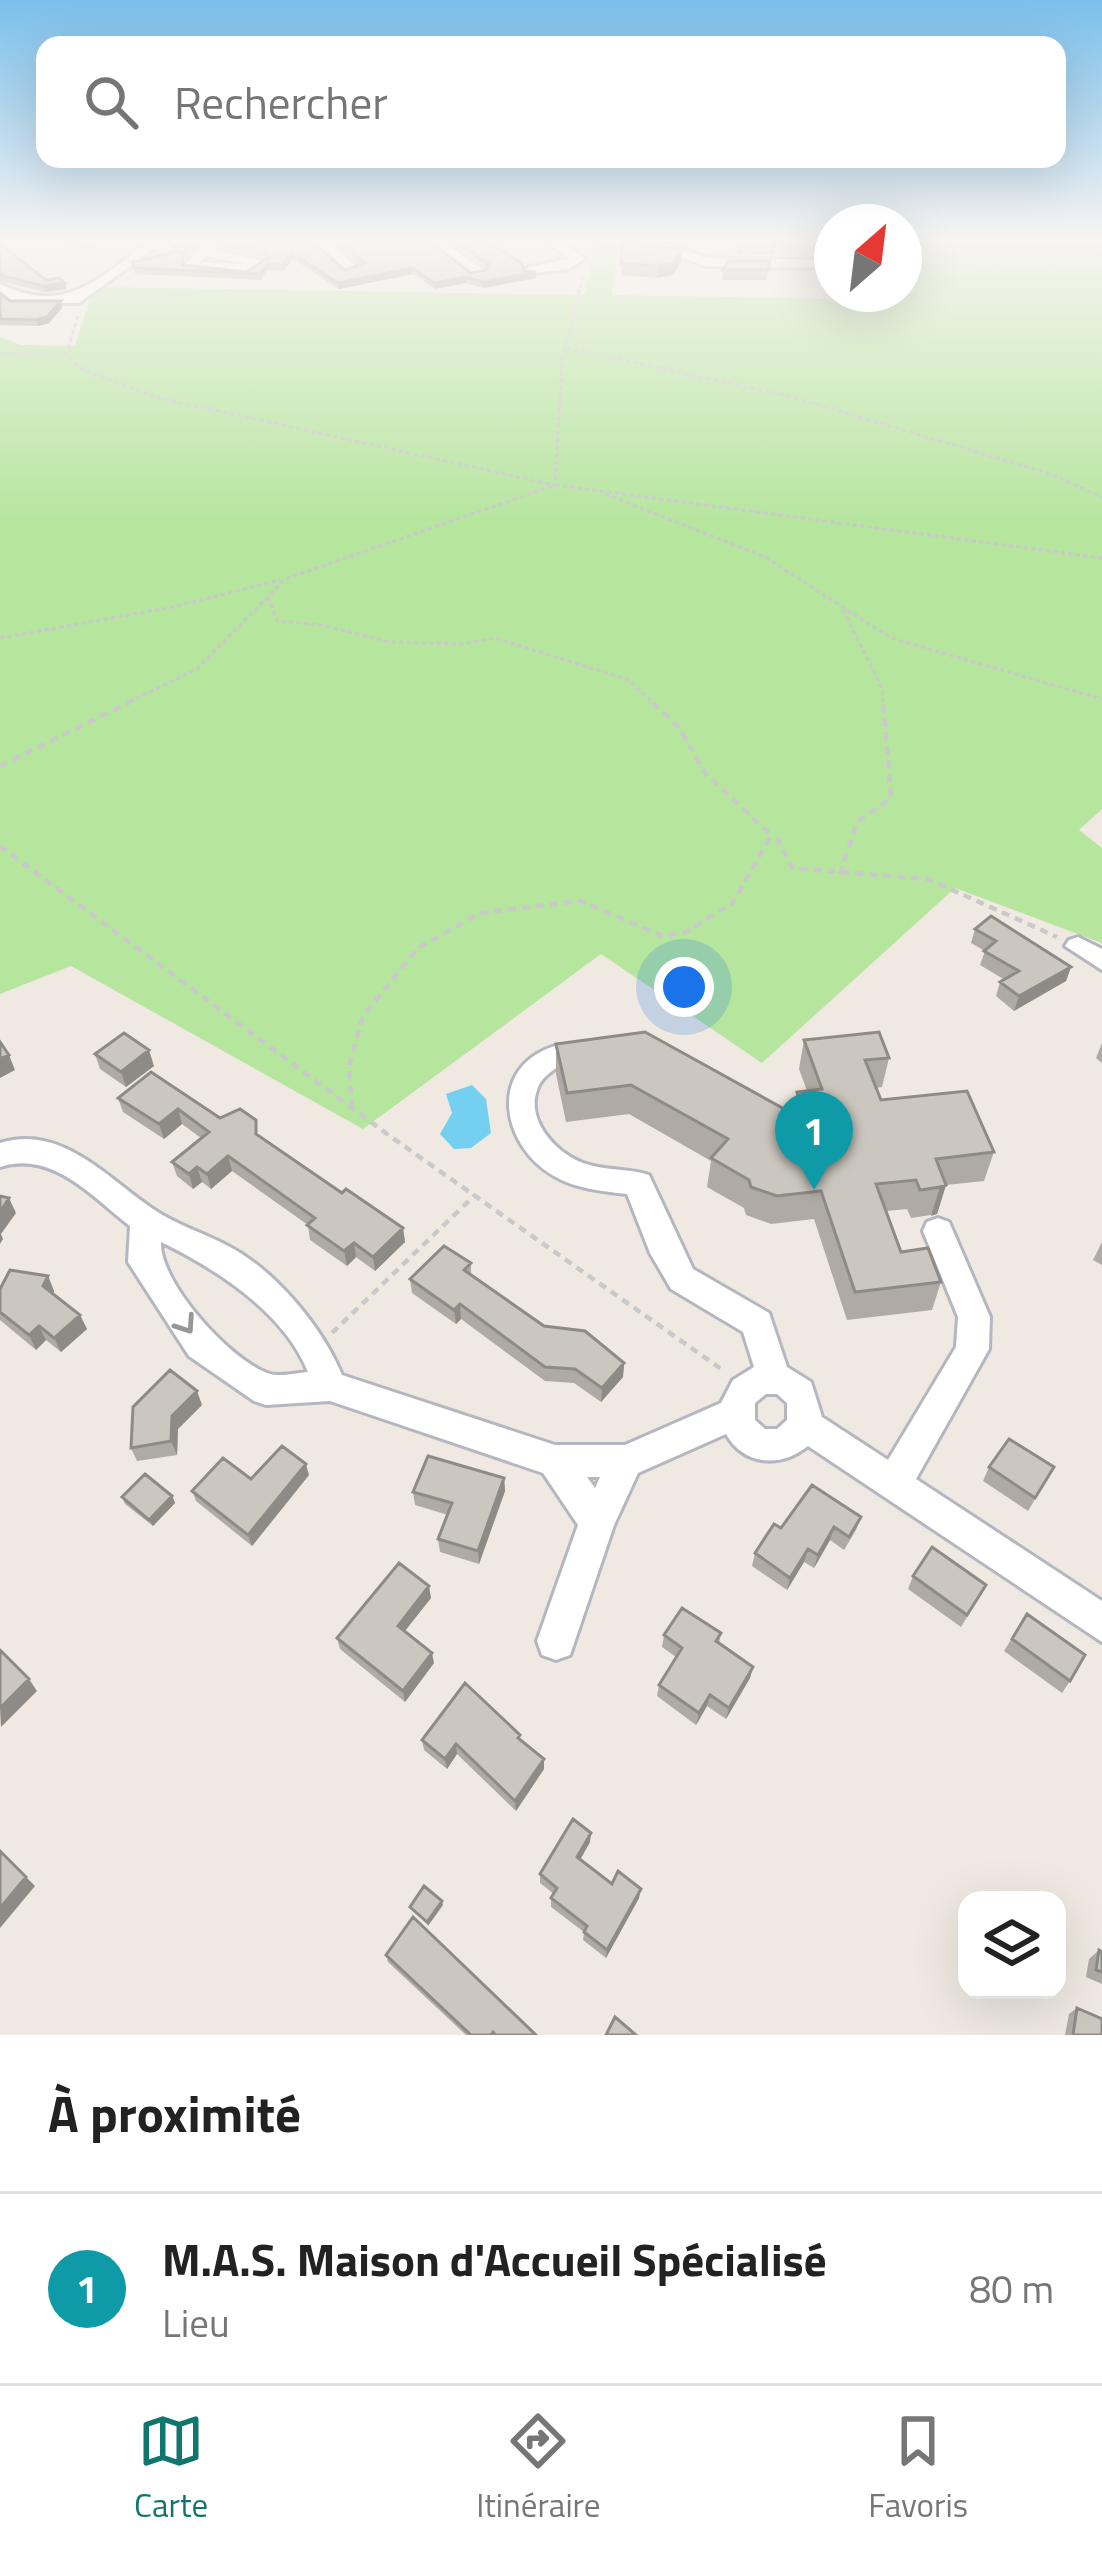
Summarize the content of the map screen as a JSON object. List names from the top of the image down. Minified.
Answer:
{"north":"top right","page":{"search":"Rechercher","pins":"1","heading":"À proximité","list":[{"mark":"1","name":"M.A.S. Maison d'Accueil Spécialisé","note":"Lieu","value":"80 m"}],"nav":["Carte","Itinéraire","Favoris"]}}
